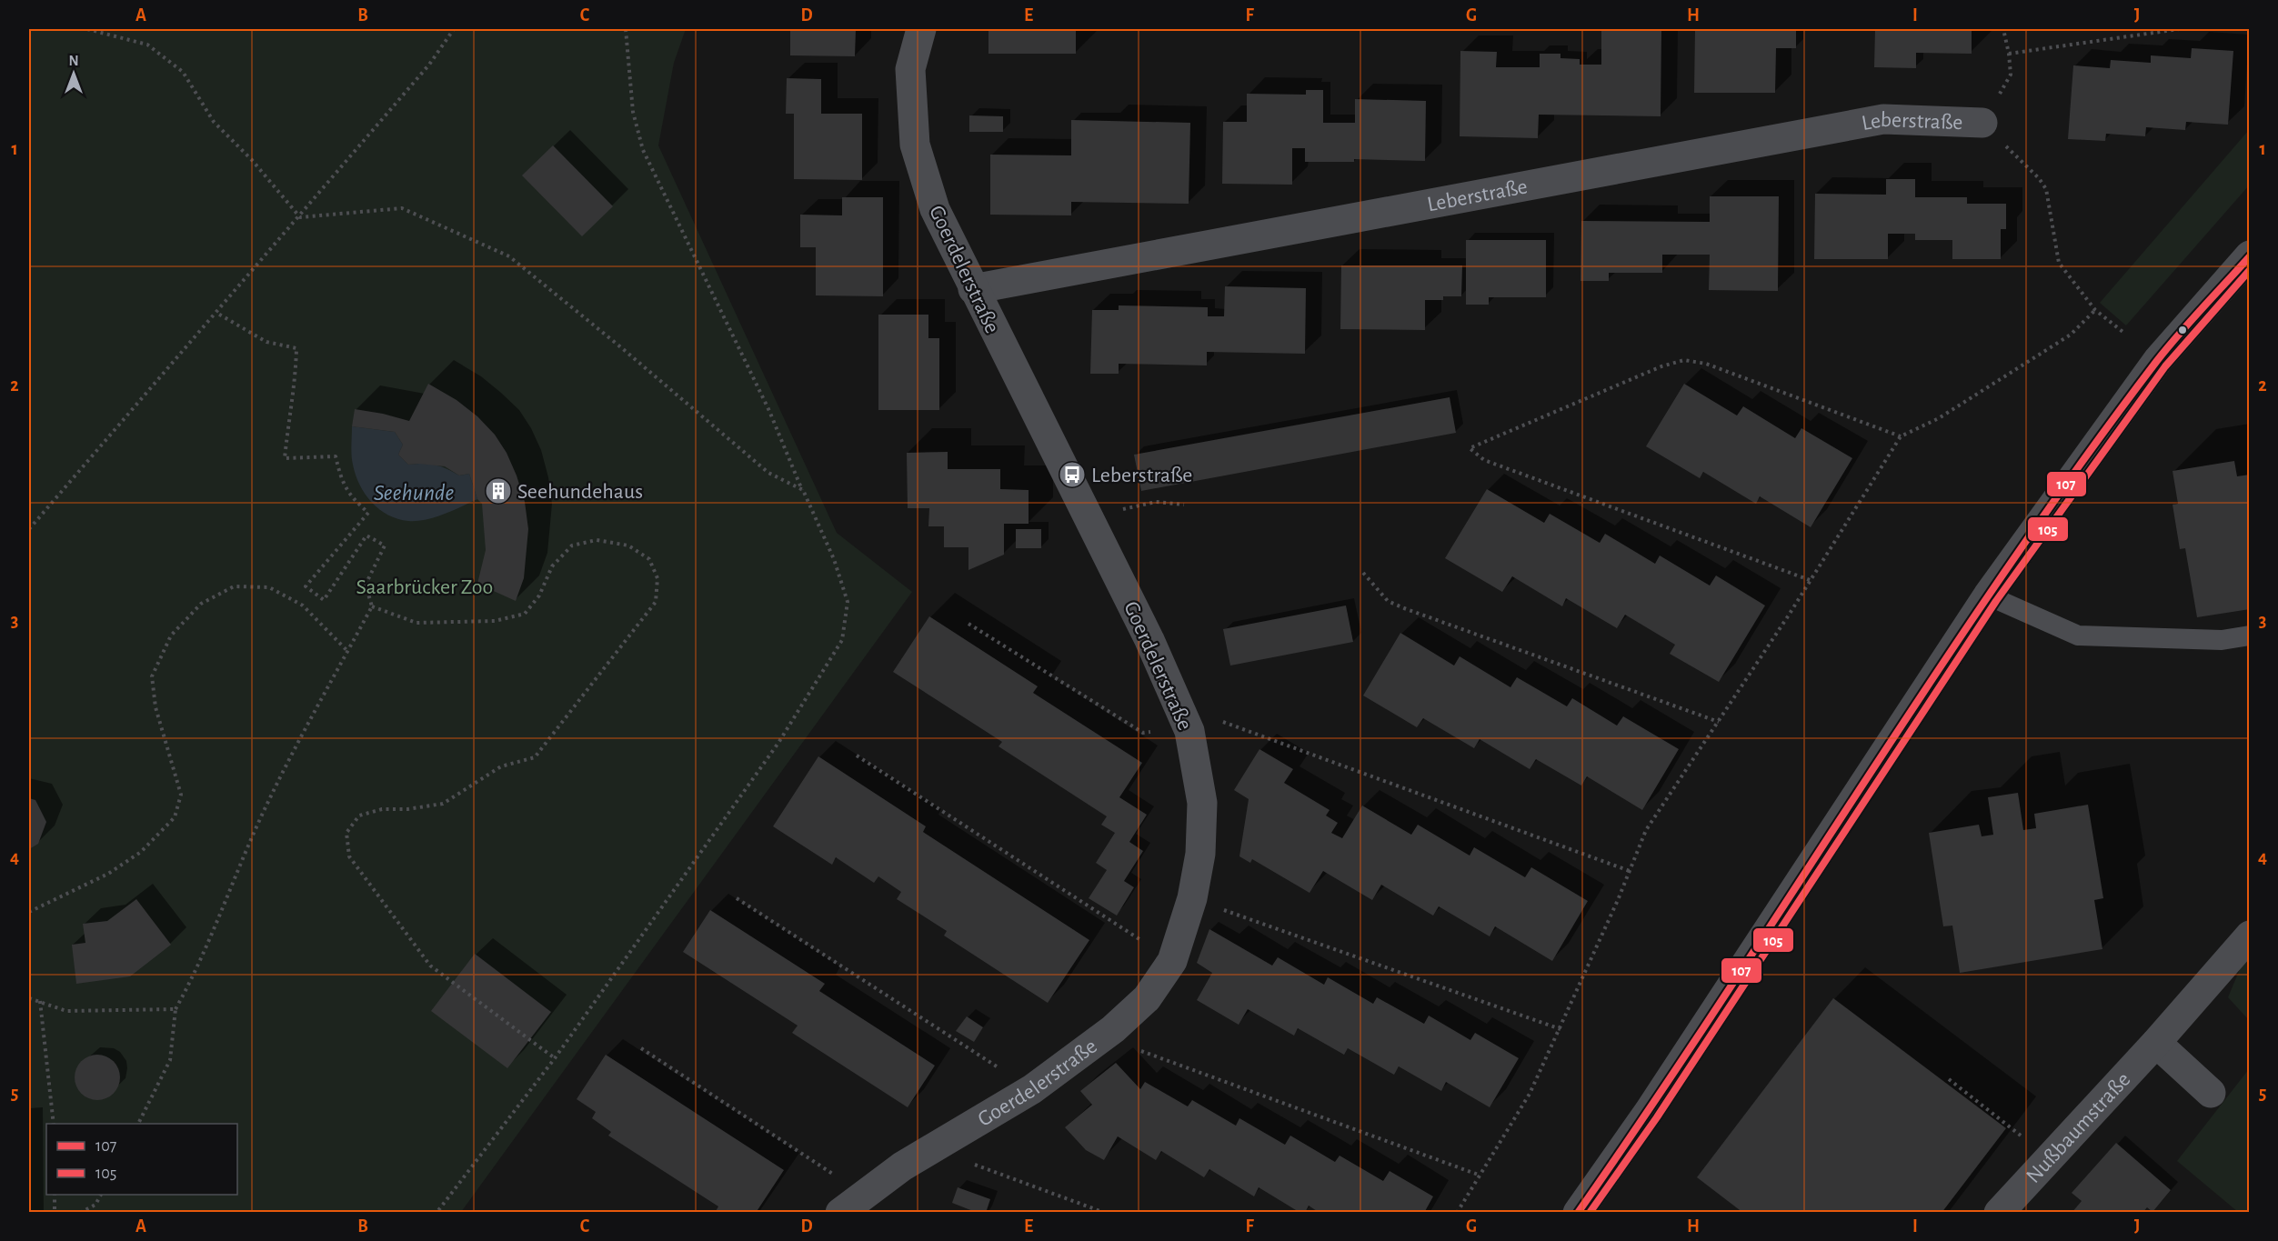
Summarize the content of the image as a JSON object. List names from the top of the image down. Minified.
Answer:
{"streets":{"street":["Leberstraße","Goerdelerstraße","Nußbaumstraße"]},"crossings":[["Leberstraße","Goerdelerstraße"]],"water":["Seehunde"],"parks":["Saarbrücker Zoo"],"places":{"bus stop":["Leberstraße"],"building":["Seehundehaus"]},"lines":["transit line 107","transit line 105"],"legend":["107","105"],"north":"top","grid":{"columns":["A","B","C","D","E","F","G","H","I","J"],"rows":["1","2","3","4","5"]}}
